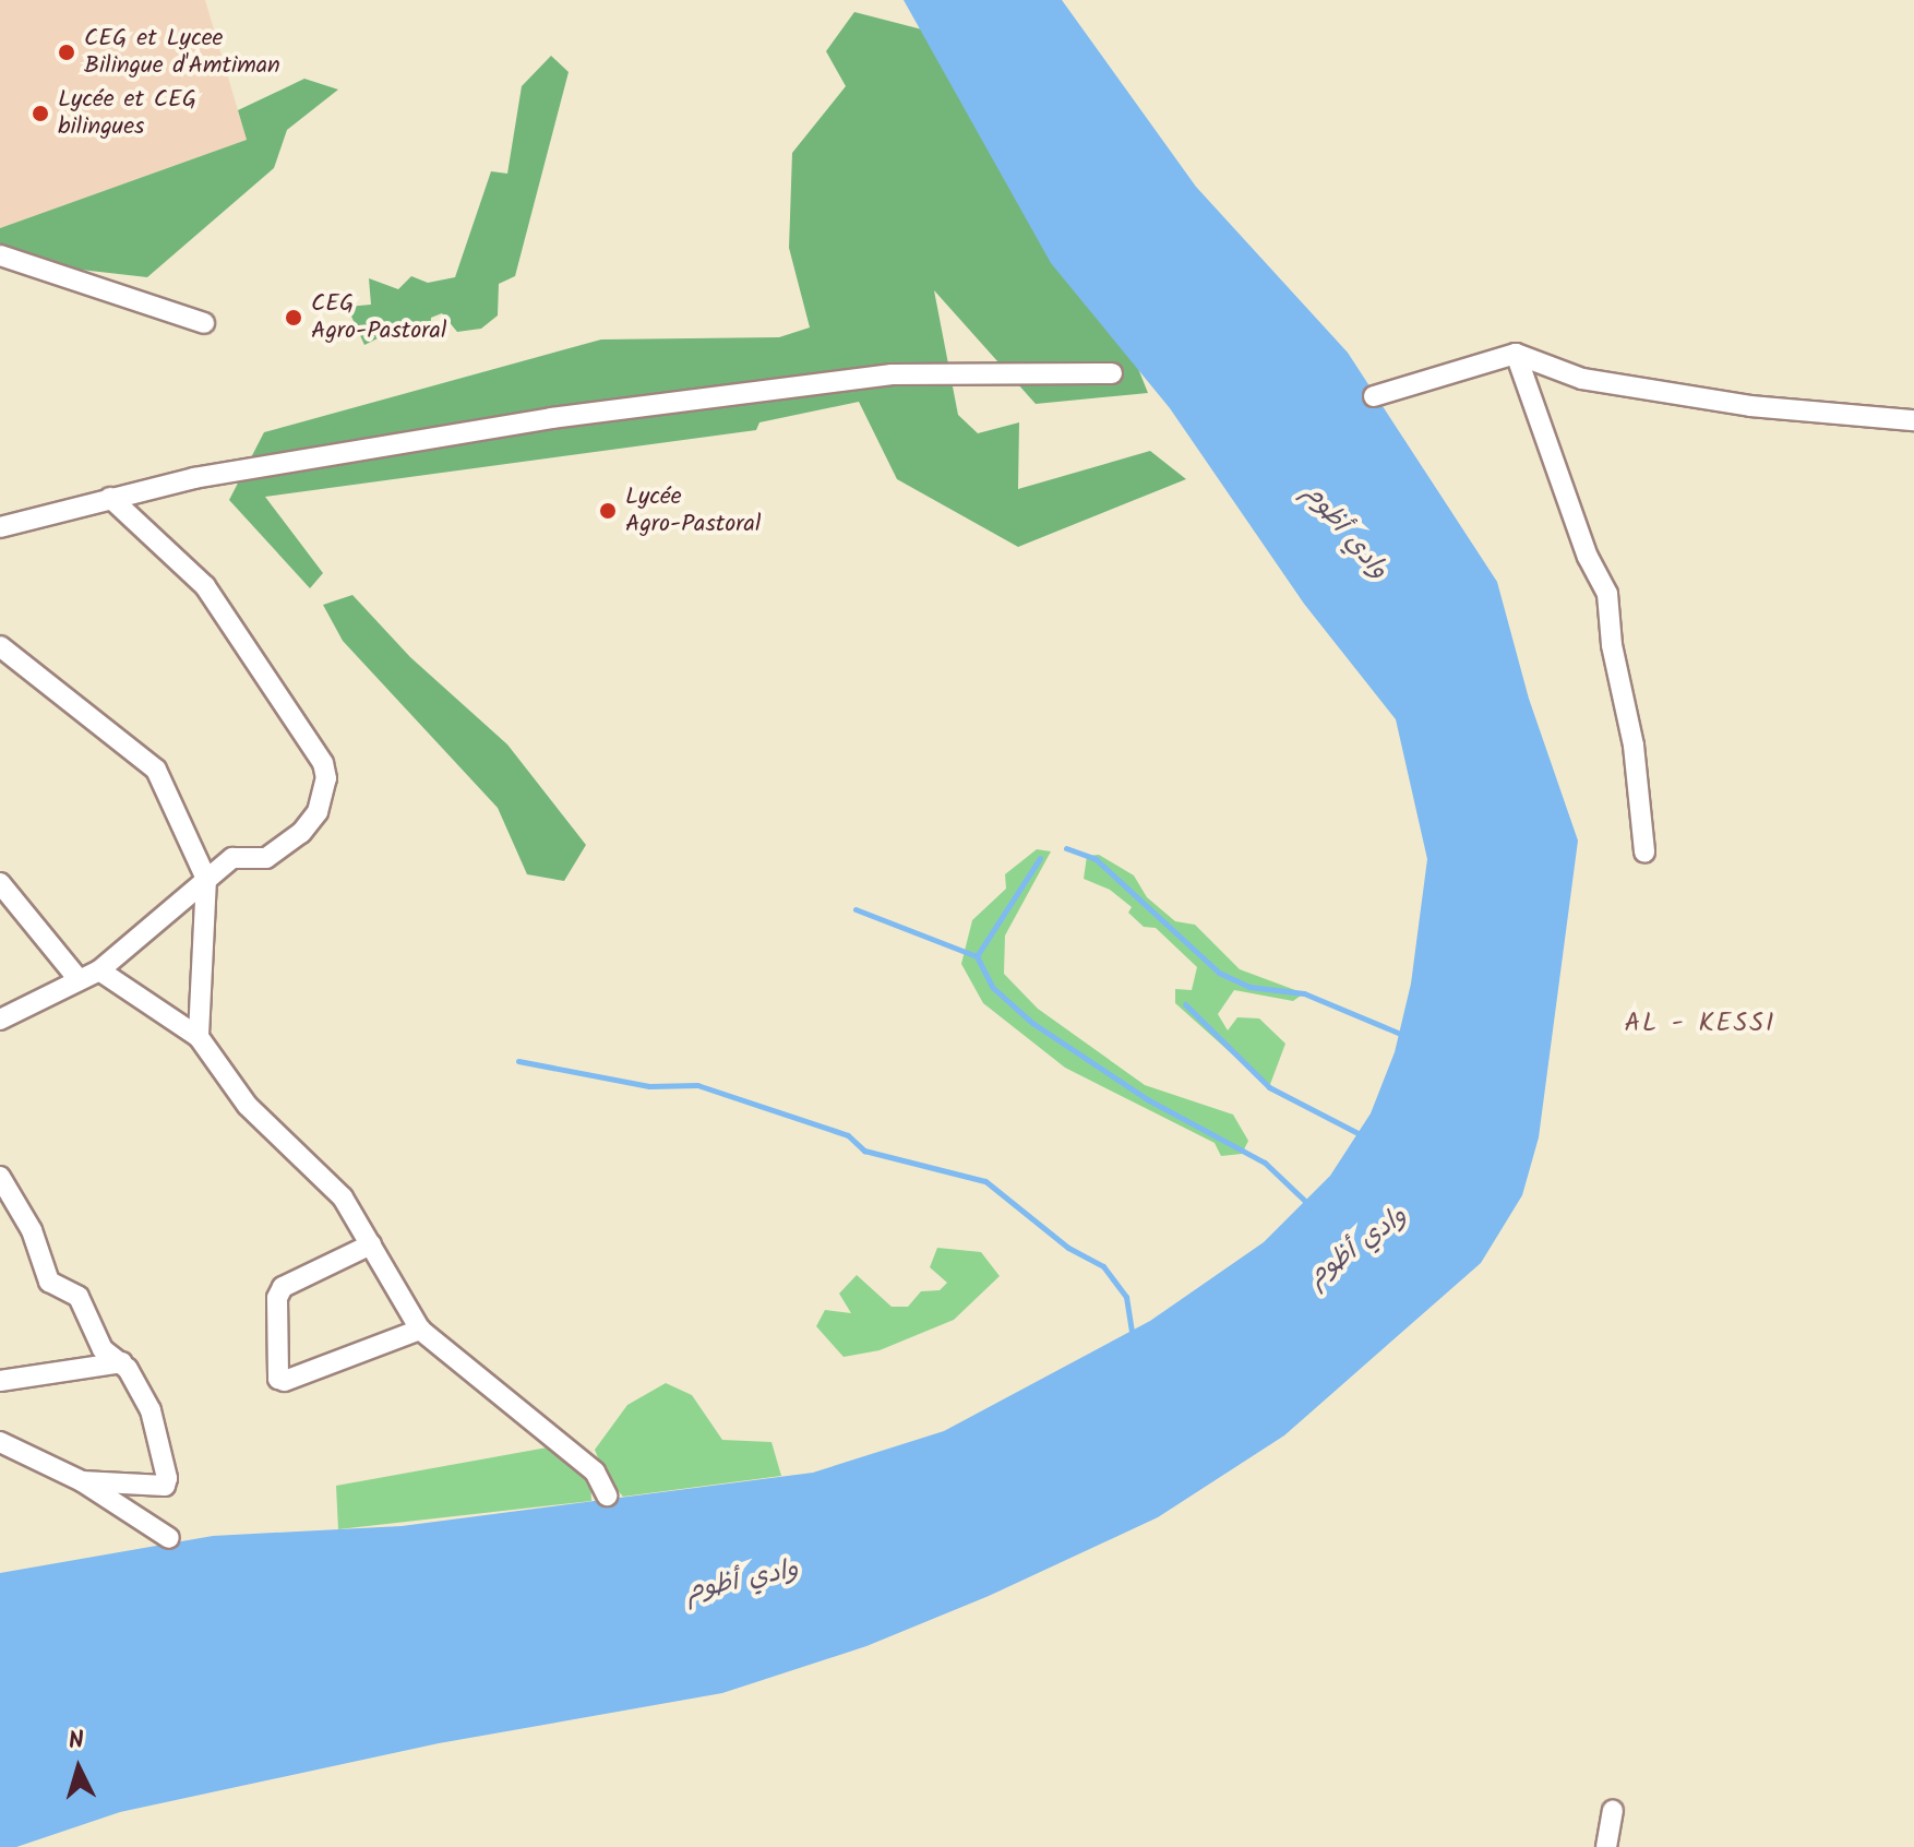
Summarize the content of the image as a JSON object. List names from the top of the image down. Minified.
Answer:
{"districts":["AL - KESSI"],"water":["وادي أظوم"],"places":["CEG et Lycee Bilingue d'Amtiman","Lycée et CEG bilingues","CEG Agro-Pastoral","Lycée Agro-Pastoral"],"north":"top"}
